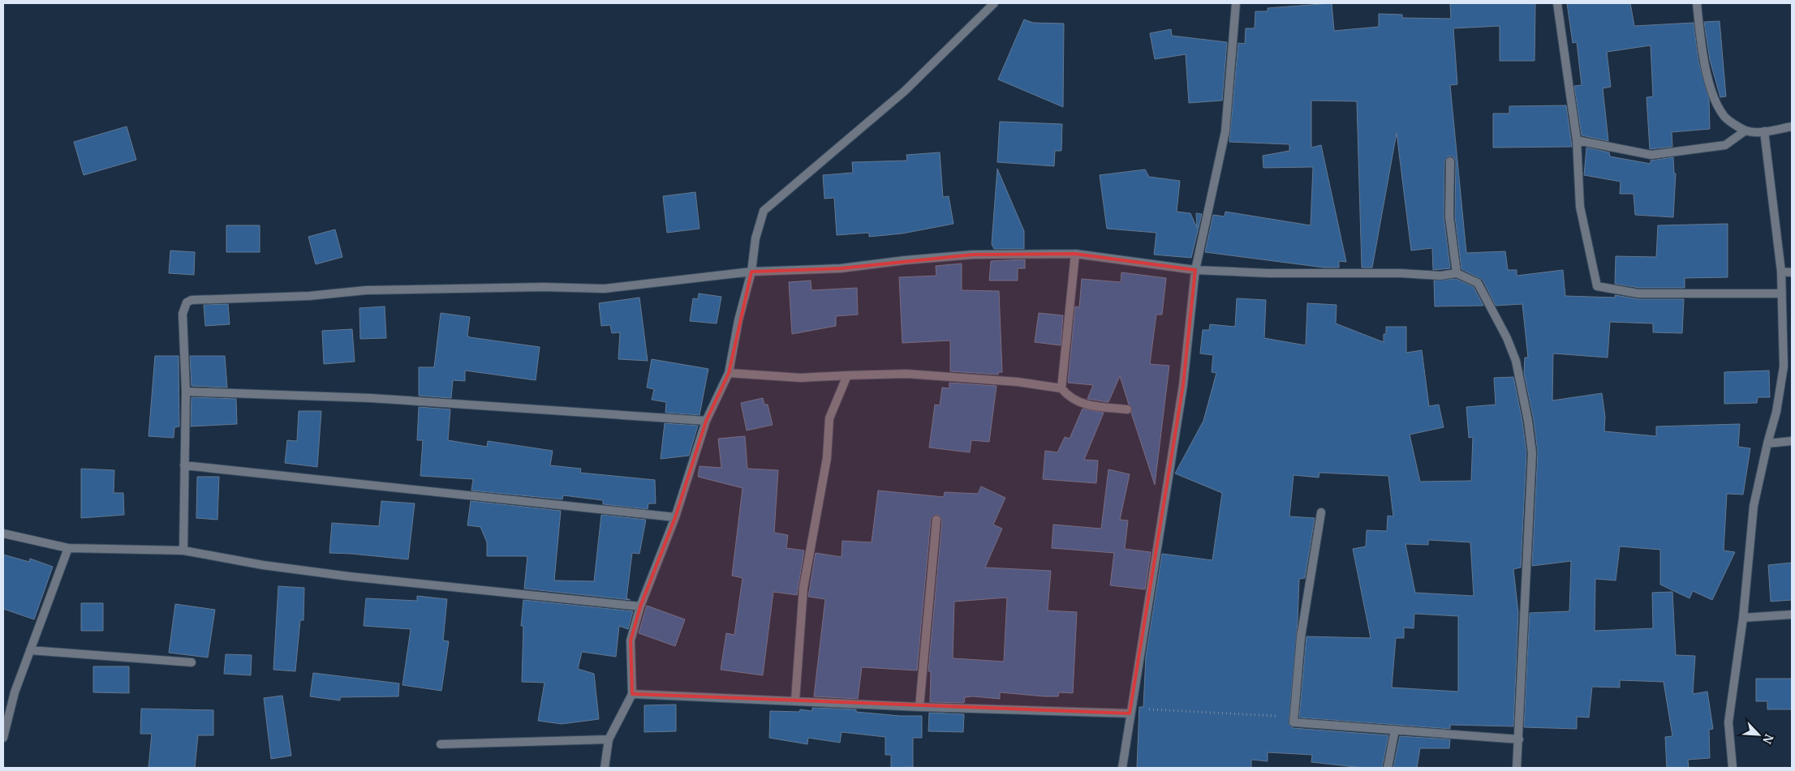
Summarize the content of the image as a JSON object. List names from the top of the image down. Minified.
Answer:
{"north":"bottom right"}
